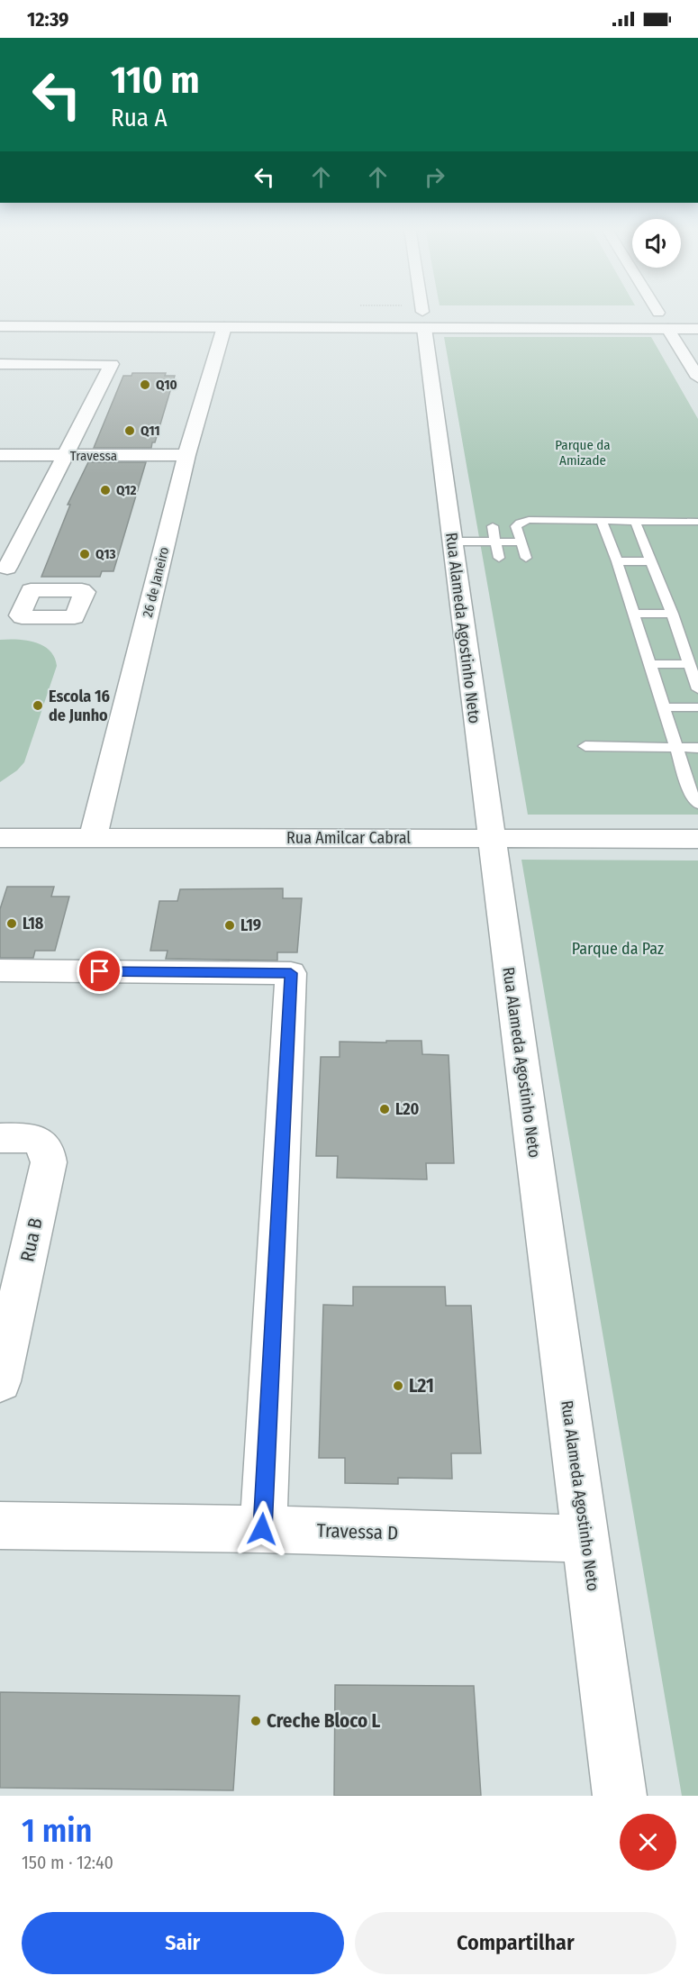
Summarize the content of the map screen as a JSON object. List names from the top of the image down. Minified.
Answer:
{"streets":{"street":["Travessa","26 de Janeiro","Rua Alameda Agostinho Neto","Rua Amilcar Cabral","Rua B","Travessa D"]},"crossings":[["Travessa","26 de Janeiro"],["26 de Janeiro","Rua Amilcar Cabral"],["Rua Alameda Agostinho Neto","Rua Amilcar Cabral"],["Rua Alameda Agostinho Neto","Travessa D"]],"parks":["Parque da Amizade","Parque da Paz"],"places":["Q10","Q11","Q12","Q13","Escola 16 de Junho","L18","L19","L20","L21","Creche Bloco L"],"page":{"status":"12:39","turn":["110 m","Rua A"],"heading":["1 min","150 m · 12:40"],"buttons":["Sair","Compartilhar"]}}
